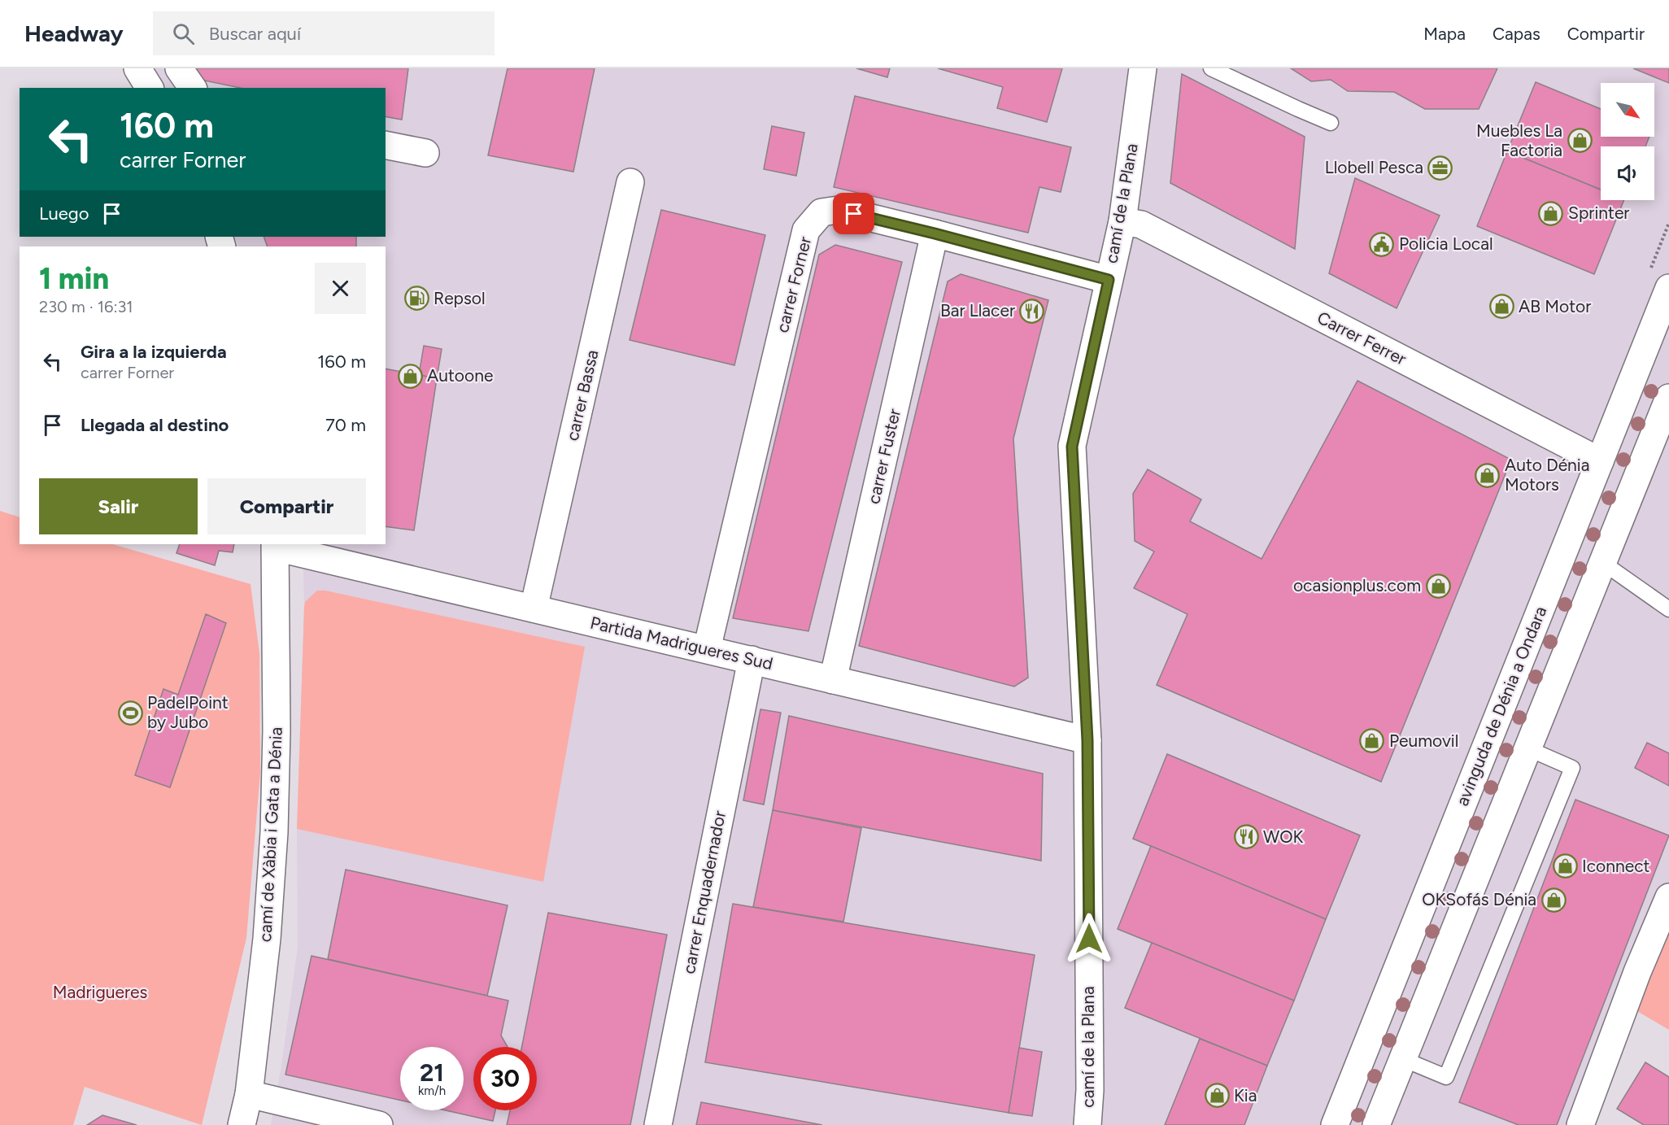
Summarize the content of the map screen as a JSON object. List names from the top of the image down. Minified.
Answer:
{"streets":{"street":["camí de la Plana","carrer Forner","Carrer Ferrer","carrer Bassa","carrer Fuster","Partida Madrigueres Sud","avinguda de Dénia a Ondara","camí de Xàbia i Gata a Dénia","carrer Enquadernador"]},"crossings":[["camí de la Plana","carrer Forner"],["camí de la Plana","Carrer Ferrer"],["camí de la Plana","Partida Madrigueres Sud"],["carrer Forner","carrer Fuster"],["carrer Forner","Partida Madrigueres Sud"],["Carrer Ferrer","avinguda de Dénia a Ondara"],["carrer Bassa","Partida Madrigueres Sud"],["carrer Fuster","Partida Madrigueres Sud"],["Partida Madrigueres Sud","camí de Xàbia i Gata a Dénia"],["Partida Madrigueres Sud","carrer Enquadernador"]],"parks":["Madrigueres"],"places":{"shop":["Muebles La Factoria","Sprinter","AB Motor","Autoone","Auto Dénia Motors","ocasionplus.com","Peumovil","Iconnect","OKSofás Dénia","Kia"],"office":["Llobell Pesca"],"public building":["Policia Local"],"fuel station":["Repsol"],"restaurant":["Bar Llacer","WOK"],"sports":["PadelPoint by Jubo"]},"north":"bottom right","page":{"header":"Headway","search":"Buscar aquí","nav":["Mapa","Capas","Compartir"],"turn":["160 m","carrer Forner"],"then":"Luego","heading":["1 min","230 m · 16:31"],"list":[{"name":"Gira a la izquierda","note":"carrer Forner","value":"160 m"},{"name":"Llegada al destino","value":"70 m"}],"buttons":["Salir","Compartir"],"speed":"21 km/h","limit":"30"}}
